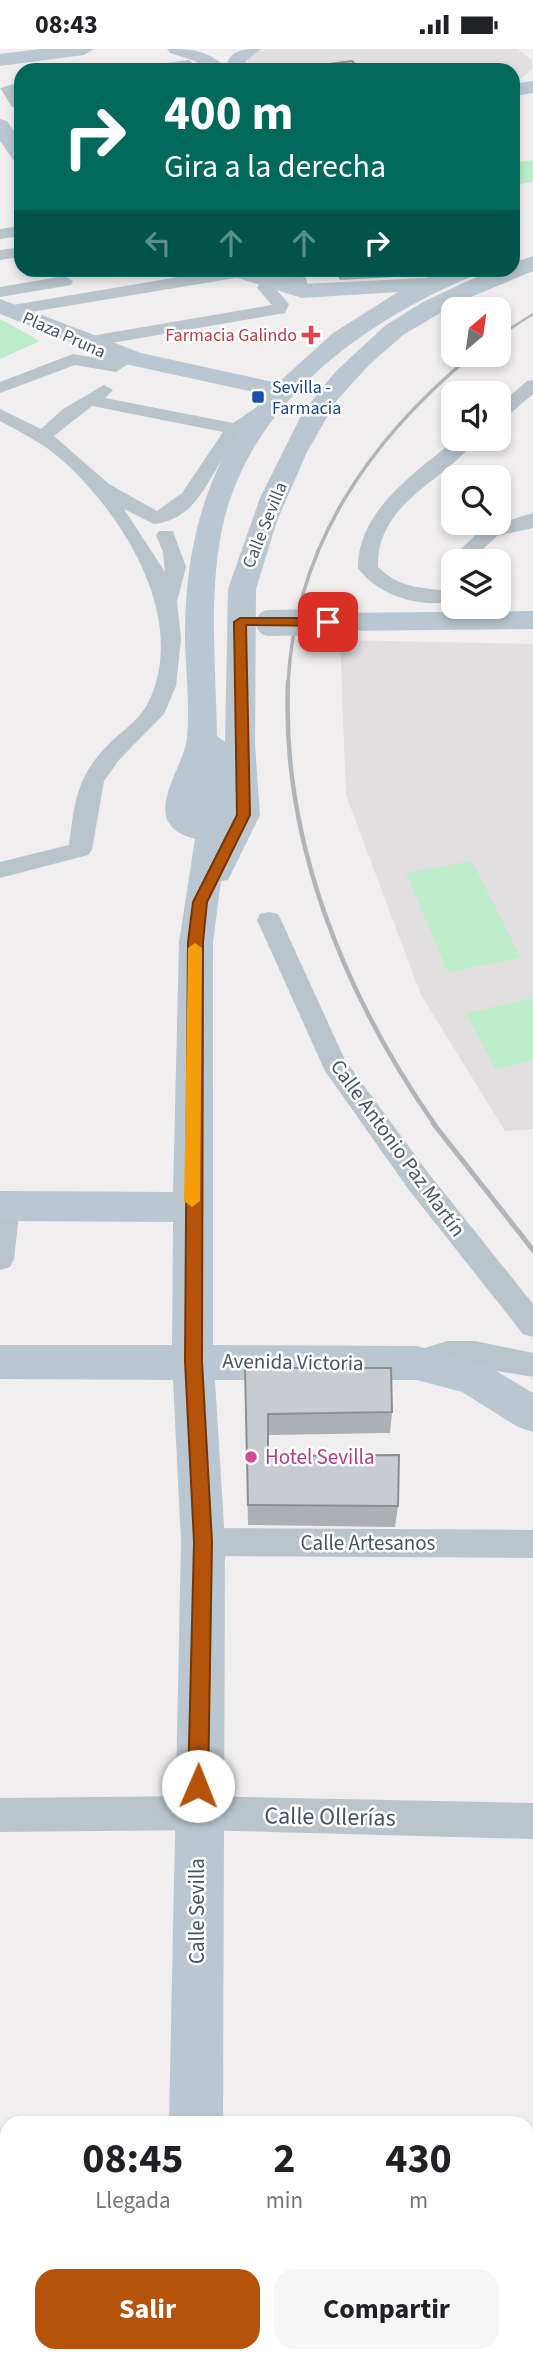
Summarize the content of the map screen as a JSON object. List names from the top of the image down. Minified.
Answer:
{"streets":{"main road":["Calle Sevilla","Avenida Victoria"],"street":["Plaza Pruna","Calle Antonio Paz Martín","Calle Artesanos","Calle Ollerías"]},"crossings":[["Calle Sevilla","Avenida Victoria"],["Calle Sevilla","Calle Artesanos"],["Calle Sevilla","Calle Ollerías"]],"places":{"health":["Farmacia Galindo"],"transit":["Sevilla - Farmacia"],"other":["Hotel Sevilla"]},"north":"top right","page":{"status":"08:43","turn":["400 m","Gira a la derecha"],"eta":["08:45","Llegada","2","min","430","m"],"buttons":["Salir","Compartir"]}}
